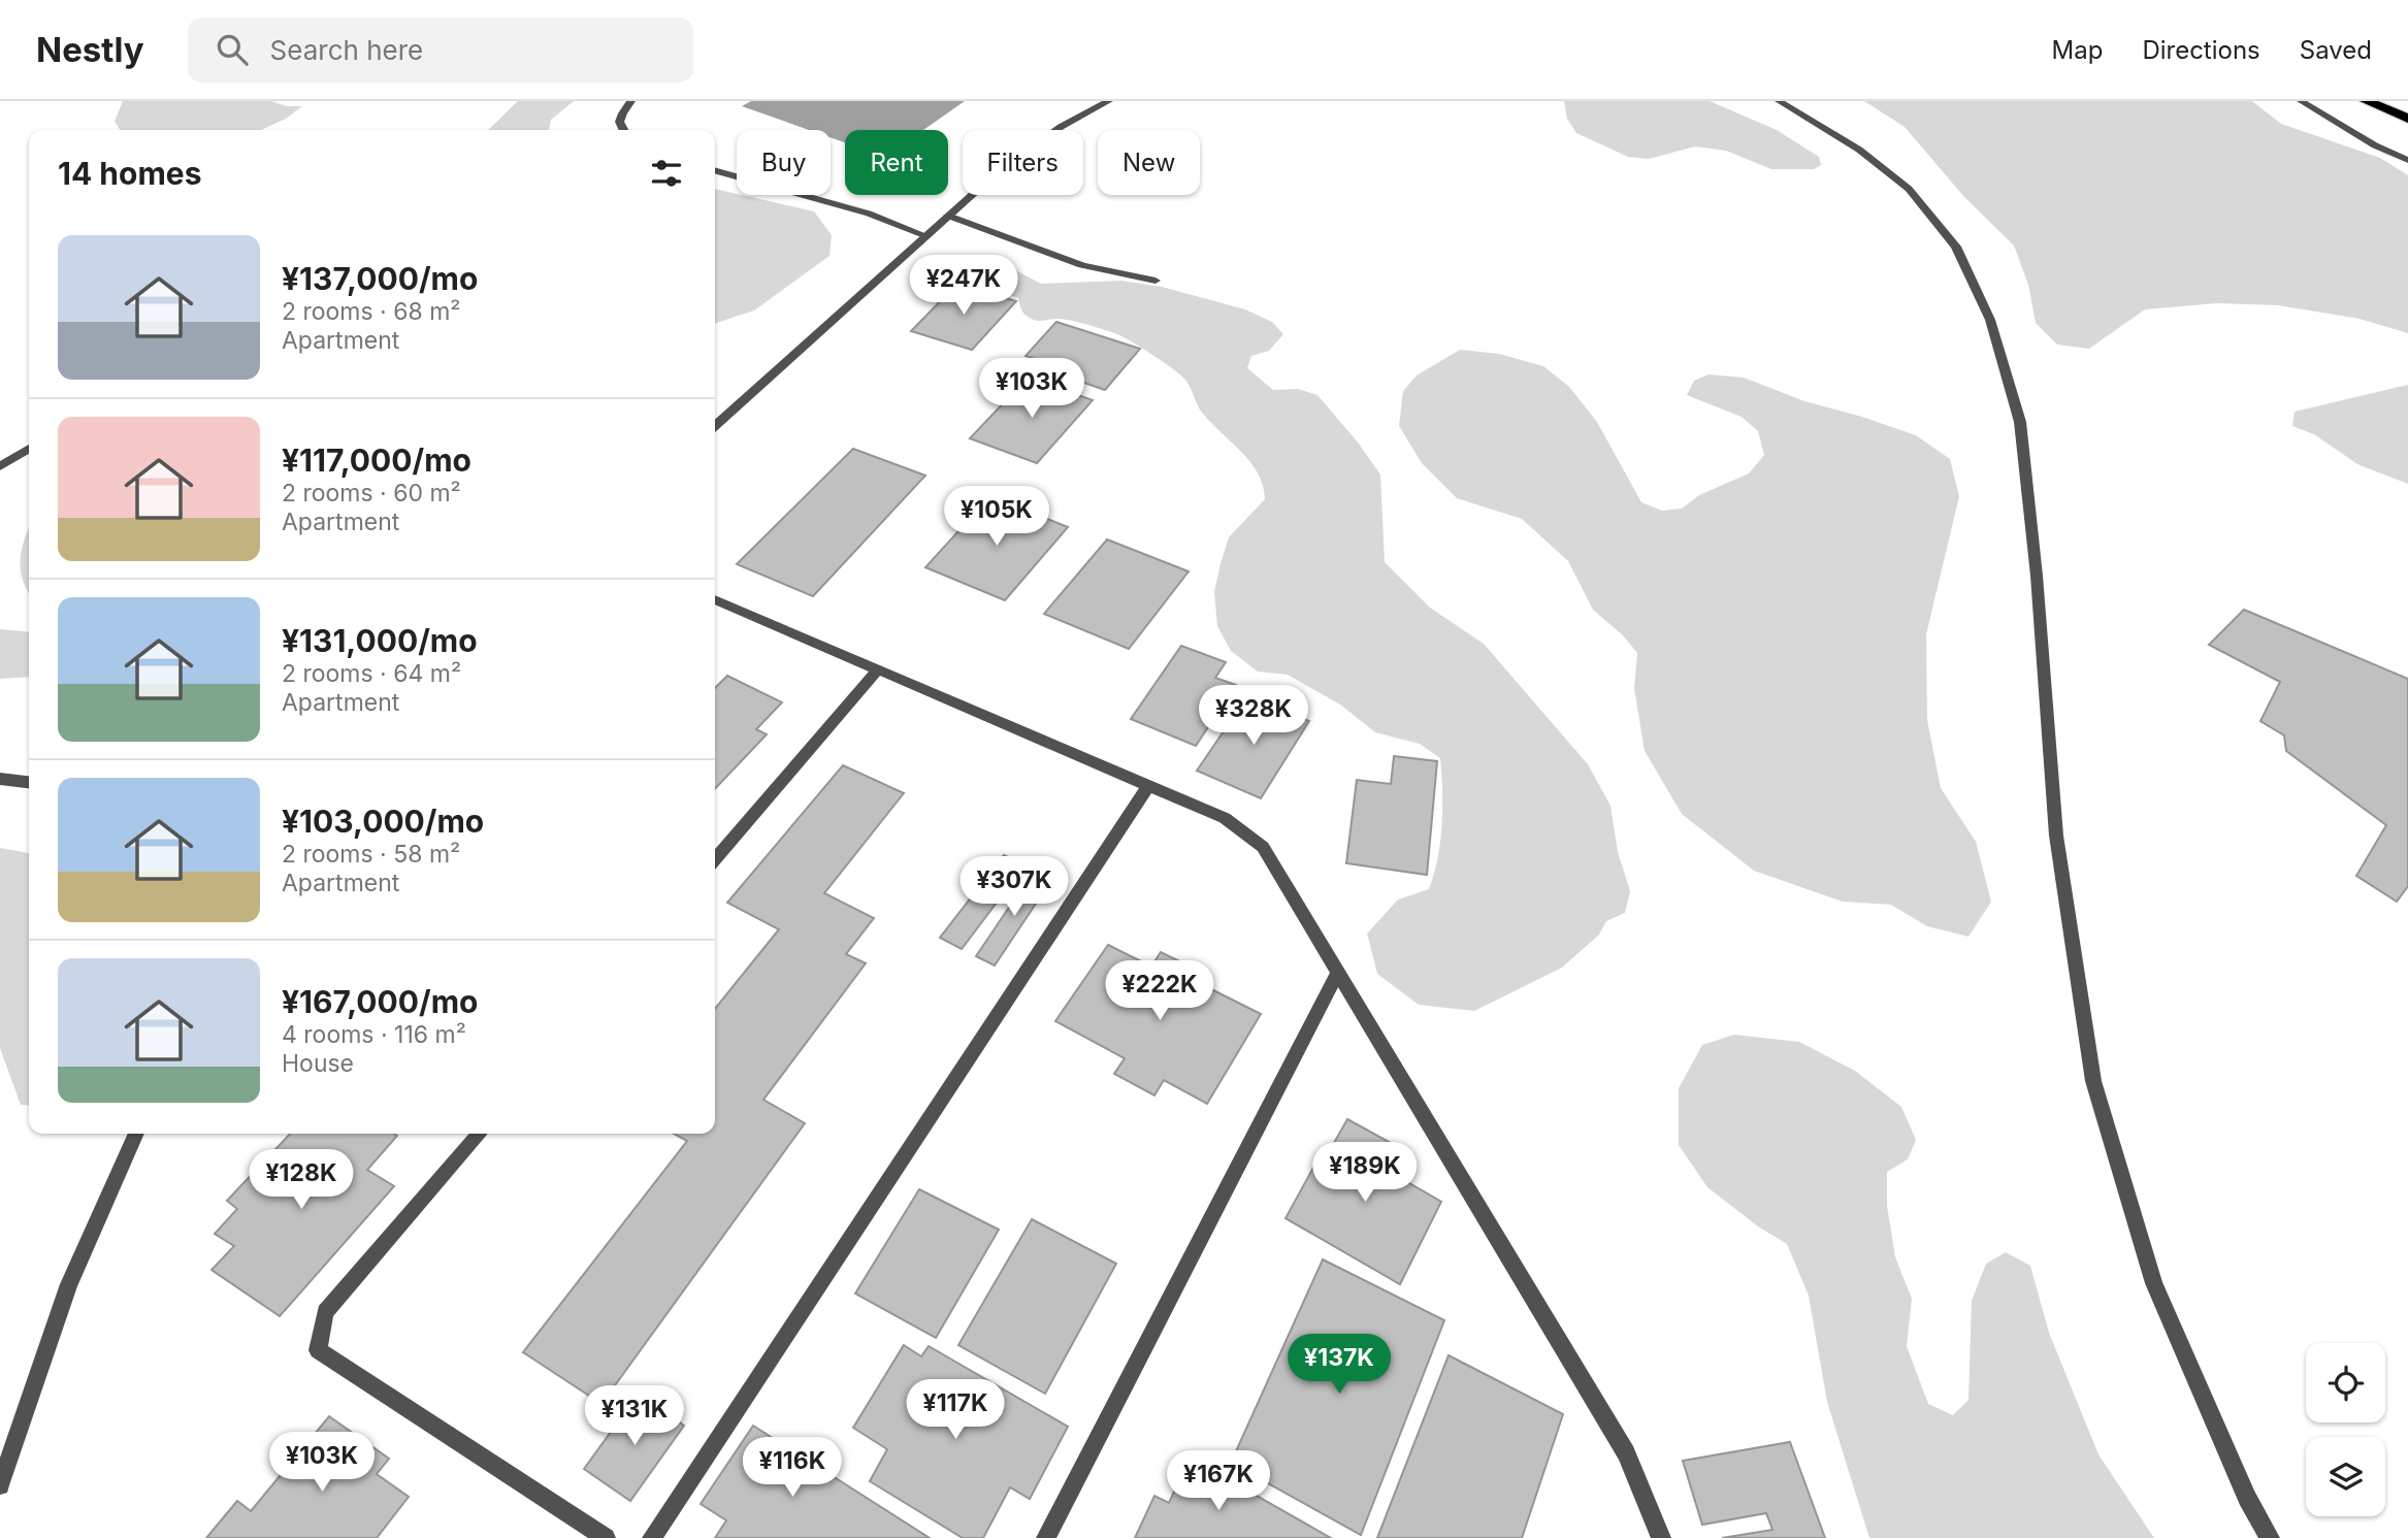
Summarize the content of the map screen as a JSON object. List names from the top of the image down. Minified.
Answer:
{"page":{"header":"Nestly","search":"Search here","nav":["Map","Directions","Saved"],"chip":["Buy","Rent","Filters","New"],"heading":"14 homes","list":[{"name":"¥137,000/mo","note":"2 rooms · 68 m² · Apartment"},{"name":"¥117,000/mo","note":"2 rooms · 60 m² · Apartment"},{"name":"¥131,000/mo","note":"2 rooms · 64 m² · Apartment"},{"name":"¥103,000/mo","note":"2 rooms · 58 m² · Apartment"},{"name":"¥167,000/mo","note":"4 rooms · 116 m² · House"}],"price":["¥247K","¥103K","¥105K","¥328K","¥307K","¥222K","¥189K","¥128K","¥137K","¥117K","¥131K","¥103K","¥116K","¥167K"]}}
